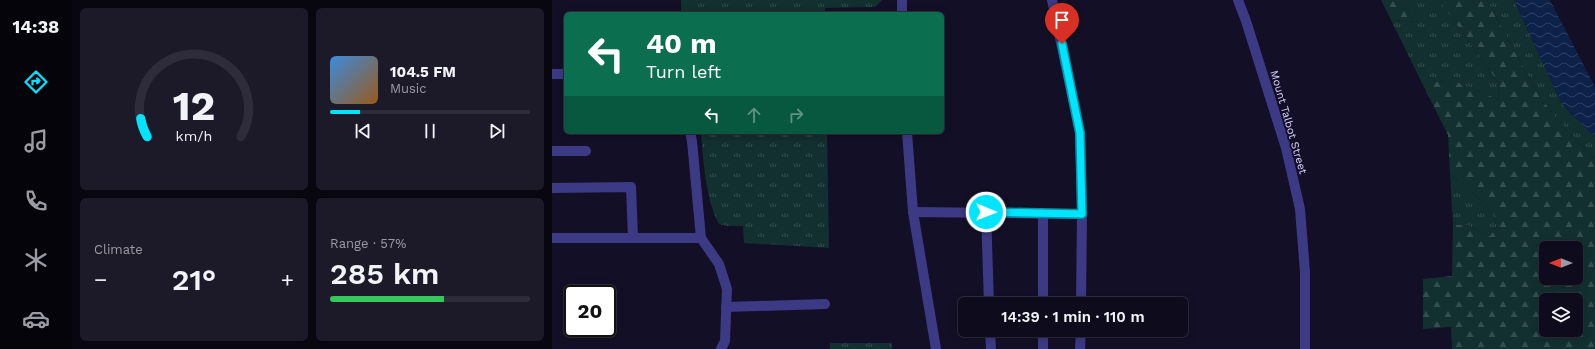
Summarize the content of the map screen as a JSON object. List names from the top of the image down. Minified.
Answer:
{"streets":{"street":["Mount Talbot Street"]},"north":"left","page":{"tabs":"14:38","turn":["40 m","Turn left"],"song":["104.5 FM","Music"],"tile":["Climate",["Range · 57%","285 km"]],"heat":["−","21°","+"],"limit":"20","trip":"14:39 · 1 min · 110 m","gauge":["12","km/h"]}}
